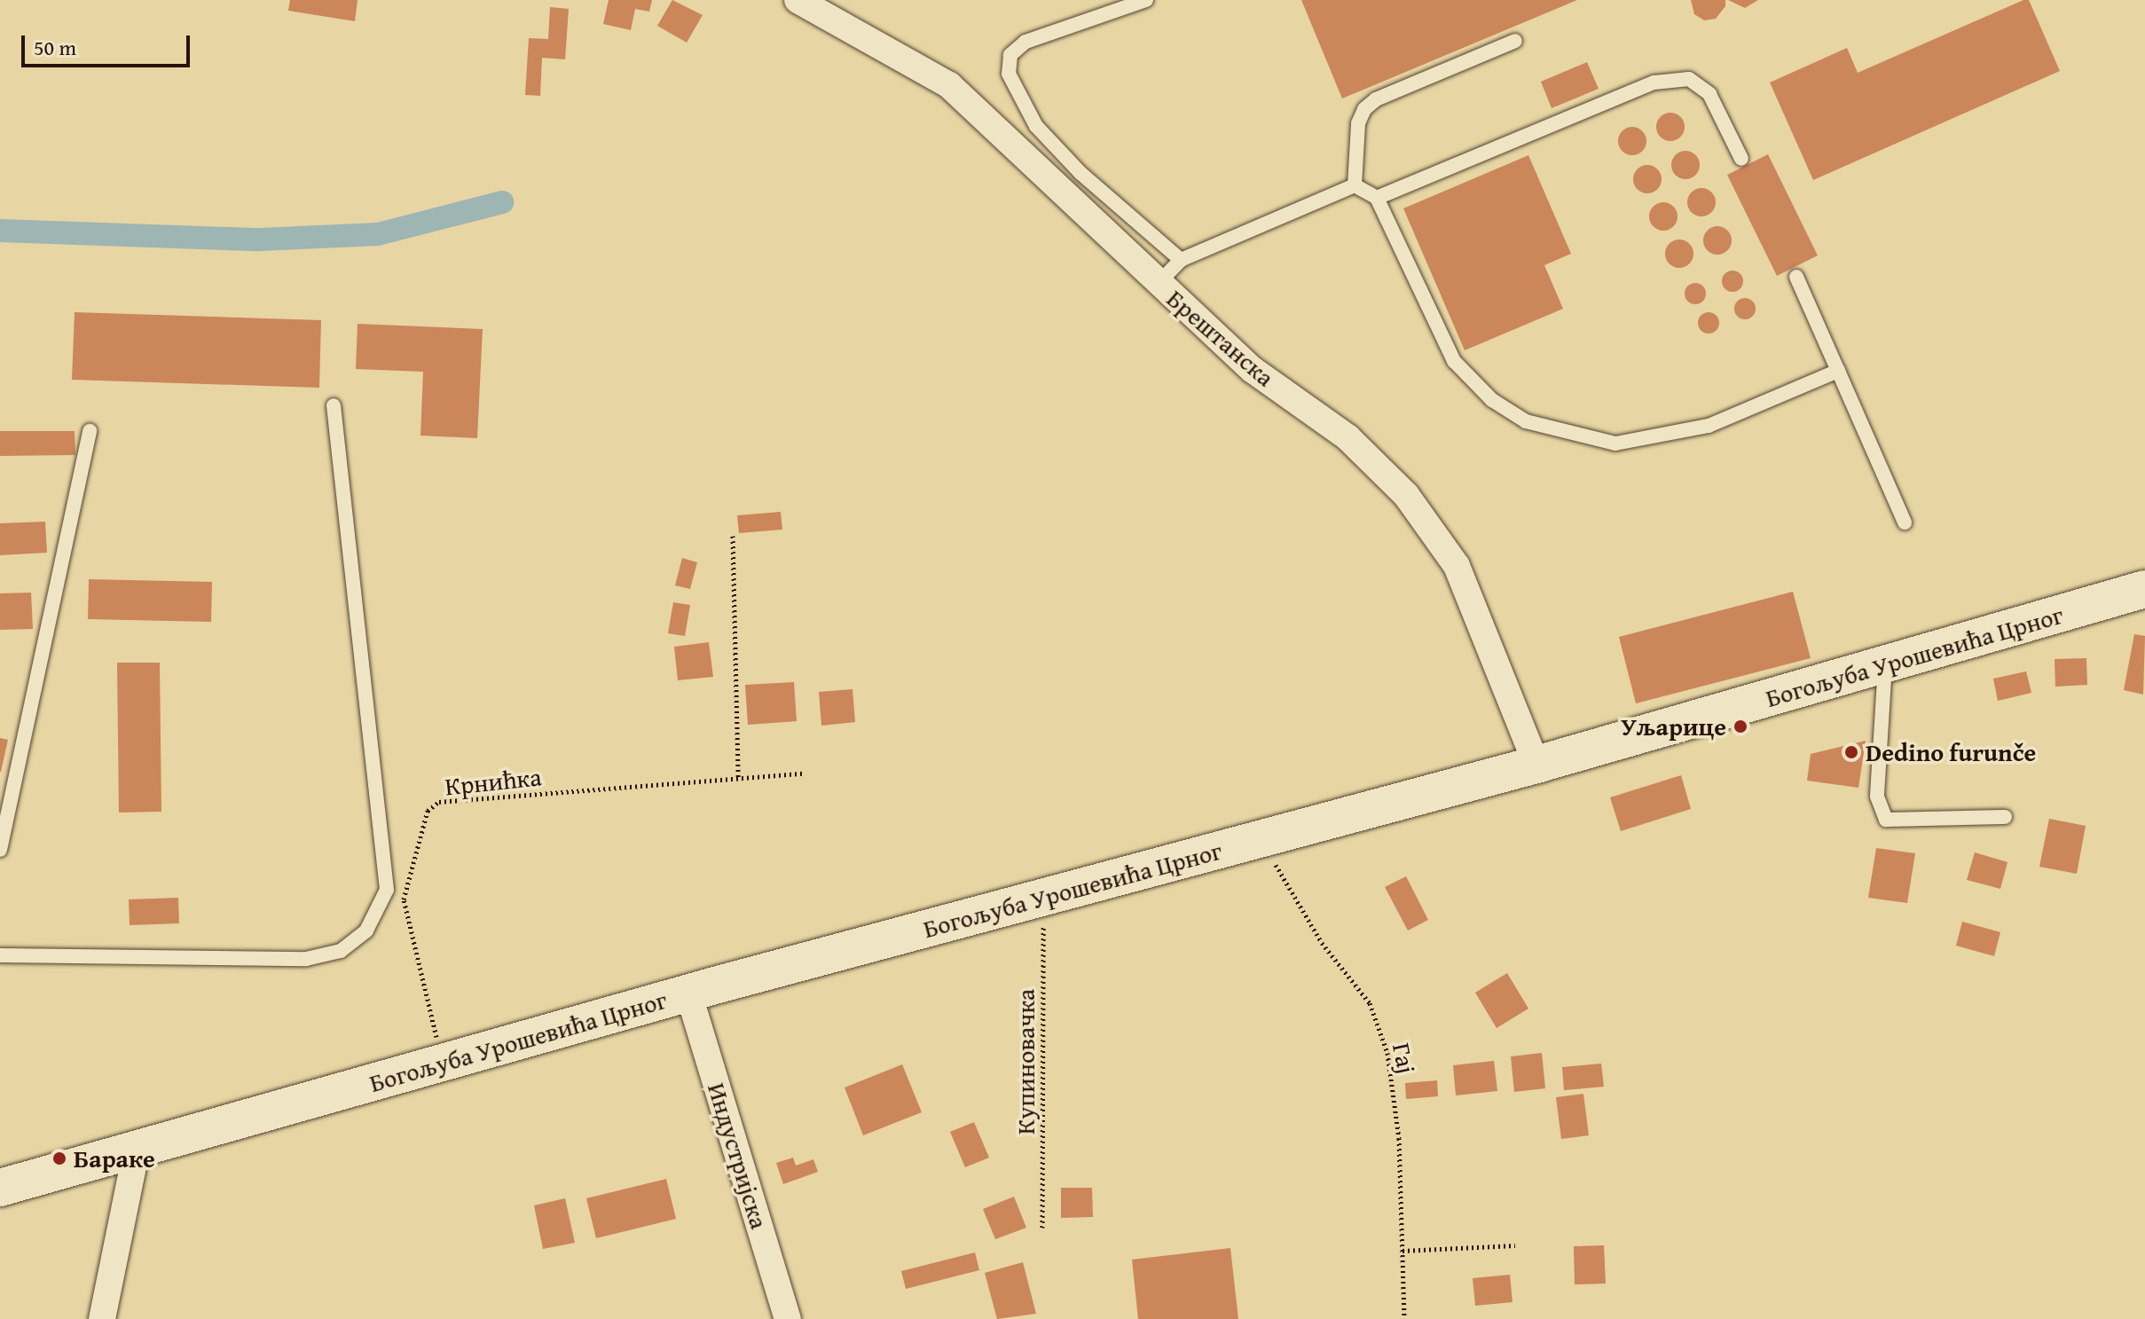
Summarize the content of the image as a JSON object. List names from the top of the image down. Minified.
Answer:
{"streets":{"street":["Брештанска","Богољуба Урошевића Црног","Индустријска"],"path":["Крнићка","Гај","Купиновачка"]},"crossings":[["Брештанска","Богољуба Урошевића Црног"],["Богољуба Урошевића Црног","Крнићка"],["Богољуба Урошевића Црног","Гај"],["Богољуба Урошевића Црног","Купиновачка"],["Богољуба Урошевића Црног","Индустријска"]],"places":["Уљарице","Dedino furunče","Бараке"],"scale_bar":"50 m"}
